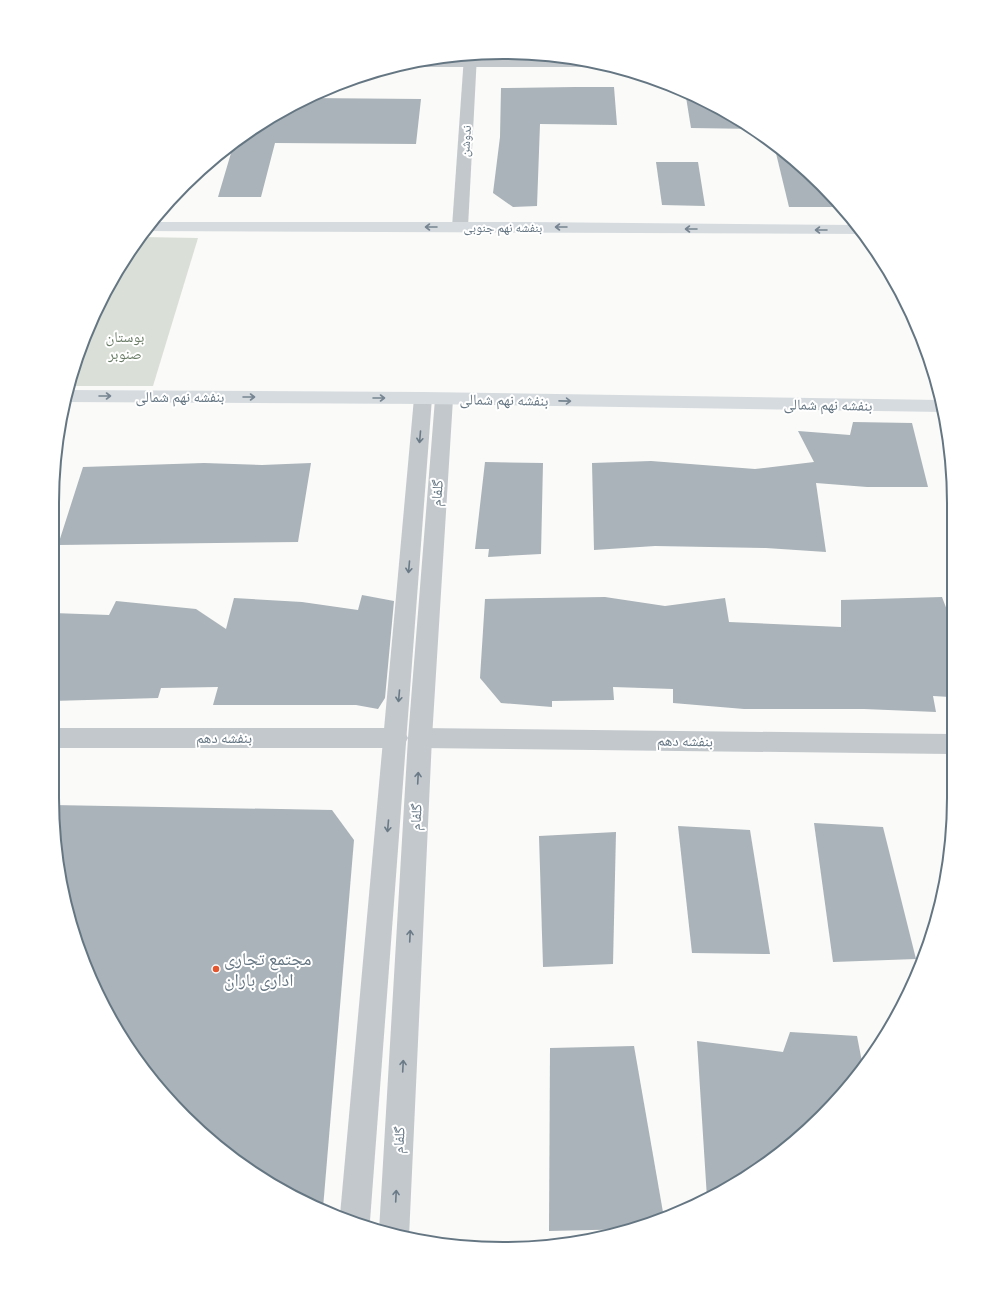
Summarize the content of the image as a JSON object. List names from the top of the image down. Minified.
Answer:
{"streets":{"main road":["بنفشه نهم جنوبی","بنفشه نهم شمالی"],"street":["ندوشن","گلفام","بنفشه دهم"]},"crossings":[["ندوشن","بنفشه نهم جنوبی"],["بنفشه نهم شمالی","گلفام"],["گلفام","بنفشه دهم"]],"one_way":["بنفشه نهم جنوبی","بنفشه نهم شمالی"],"parks":["بوستان صنوبر"],"places":["مجتمع تجاری اداری باران"]}
